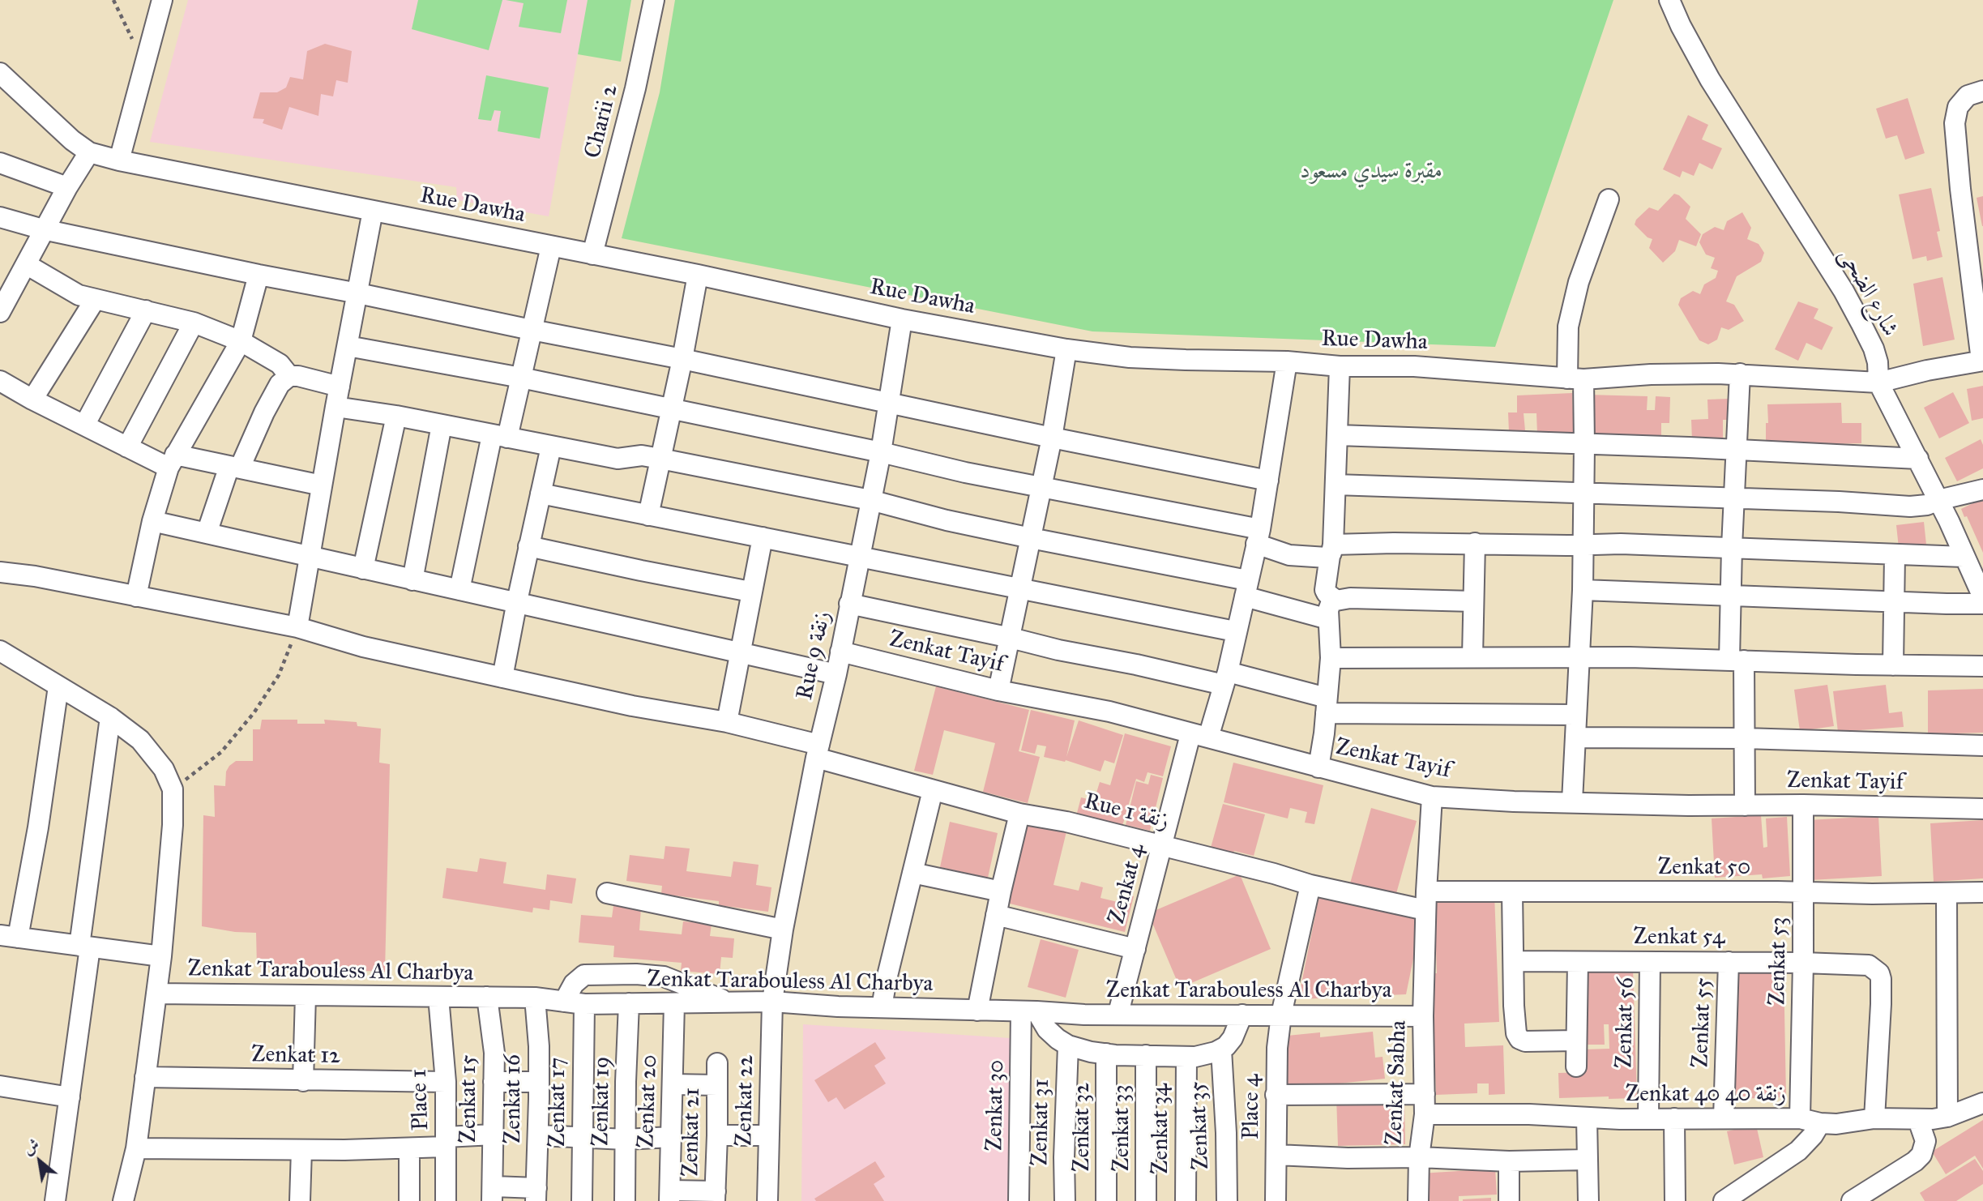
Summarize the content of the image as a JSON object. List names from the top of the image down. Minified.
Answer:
{"streets":{"street":["Charii 2","Rue Dawha","شارع الضحى","Zenkat Tayif","Rue 9 زنقة","Rue 1 زنقة","Zenkat 50","Zenkat 4","Zenkat 54","Zenkat 53","Zenkat Tarabouless Al Charbya","Zenkat 56","Zenkat 55","Zenkat 12","Zenkat Sabha","Zenkat 40 زنقة 40","Zenkat 15","Zenkat 16","Place 1","Zenkat 22","Zenkat 19","Zenkat 20","Zenkat 17","Zenkat 30","Place 4","Zenkat 31","Zenkat 35","Zenkat 32","Zenkat 33","Zenkat 34","Zenkat 21"]},"crossings":[["Charii 2","Rue Dawha"],["Rue Dawha","شارع الضحى"],["Rue Dawha","Rue 9 زنقة"],["Rue Dawha","Zenkat 4"],["Zenkat Tayif","Rue 9 زنقة"],["Zenkat Tayif","Zenkat 4"],["Zenkat Tayif","Zenkat 53"],["Zenkat Tayif","Zenkat Sabha"],["Rue 9 زنقة","Rue 1 زنقة"],["Rue 9 زنقة","Zenkat Tarabouless Al Charbya"],["Rue 9 زنقة","Zenkat 22"],["Rue 1 زنقة","Zenkat 50"],["Rue 1 زنقة","Zenkat 4"],["Rue 1 زنقة","Zenkat Sabha"],["Rue 1 زنقة","Place 4"],["Zenkat 50","Zenkat 53"],["Zenkat 50","Zenkat Sabha"],["Zenkat 4","Zenkat Tarabouless Al Charbya"],["Zenkat 54","Zenkat 53"],["Zenkat 54","Zenkat 56"],["Zenkat 54","Zenkat 55"],["Zenkat 54","Zenkat 40 زنقة 40"],["Zenkat 53","Zenkat 40 زنقة 40"],["Zenkat Tarabouless Al Charbya","Zenkat Sabha"],["Zenkat Tarabouless Al Charbya","Zenkat 15"],["Zenkat Tarabouless Al Charbya","Zenkat 16"],["Zenkat Tarabouless Al Charbya","Place 1"],["Zenkat Tarabouless Al Charbya","Zenkat 22"],["Zenkat Tarabouless Al Charbya","Zenkat 19"],["Zenkat Tarabouless Al Charbya","Zenkat 20"],["Zenkat Tarabouless Al Charbya","Zenkat 17"],["Zenkat Tarabouless Al Charbya","Zenkat 30"],["Zenkat Tarabouless Al Charbya","Place 4"],["Zenkat 56","Zenkat 40 زنقة 40"],["Zenkat 55","Zenkat 40 زنقة 40"],["Zenkat 12","Place 1"],["Zenkat Sabha","Zenkat 40 زنقة 40"]],"parks":["مقبرة سيدي مسعود"],"north":"top left"}
